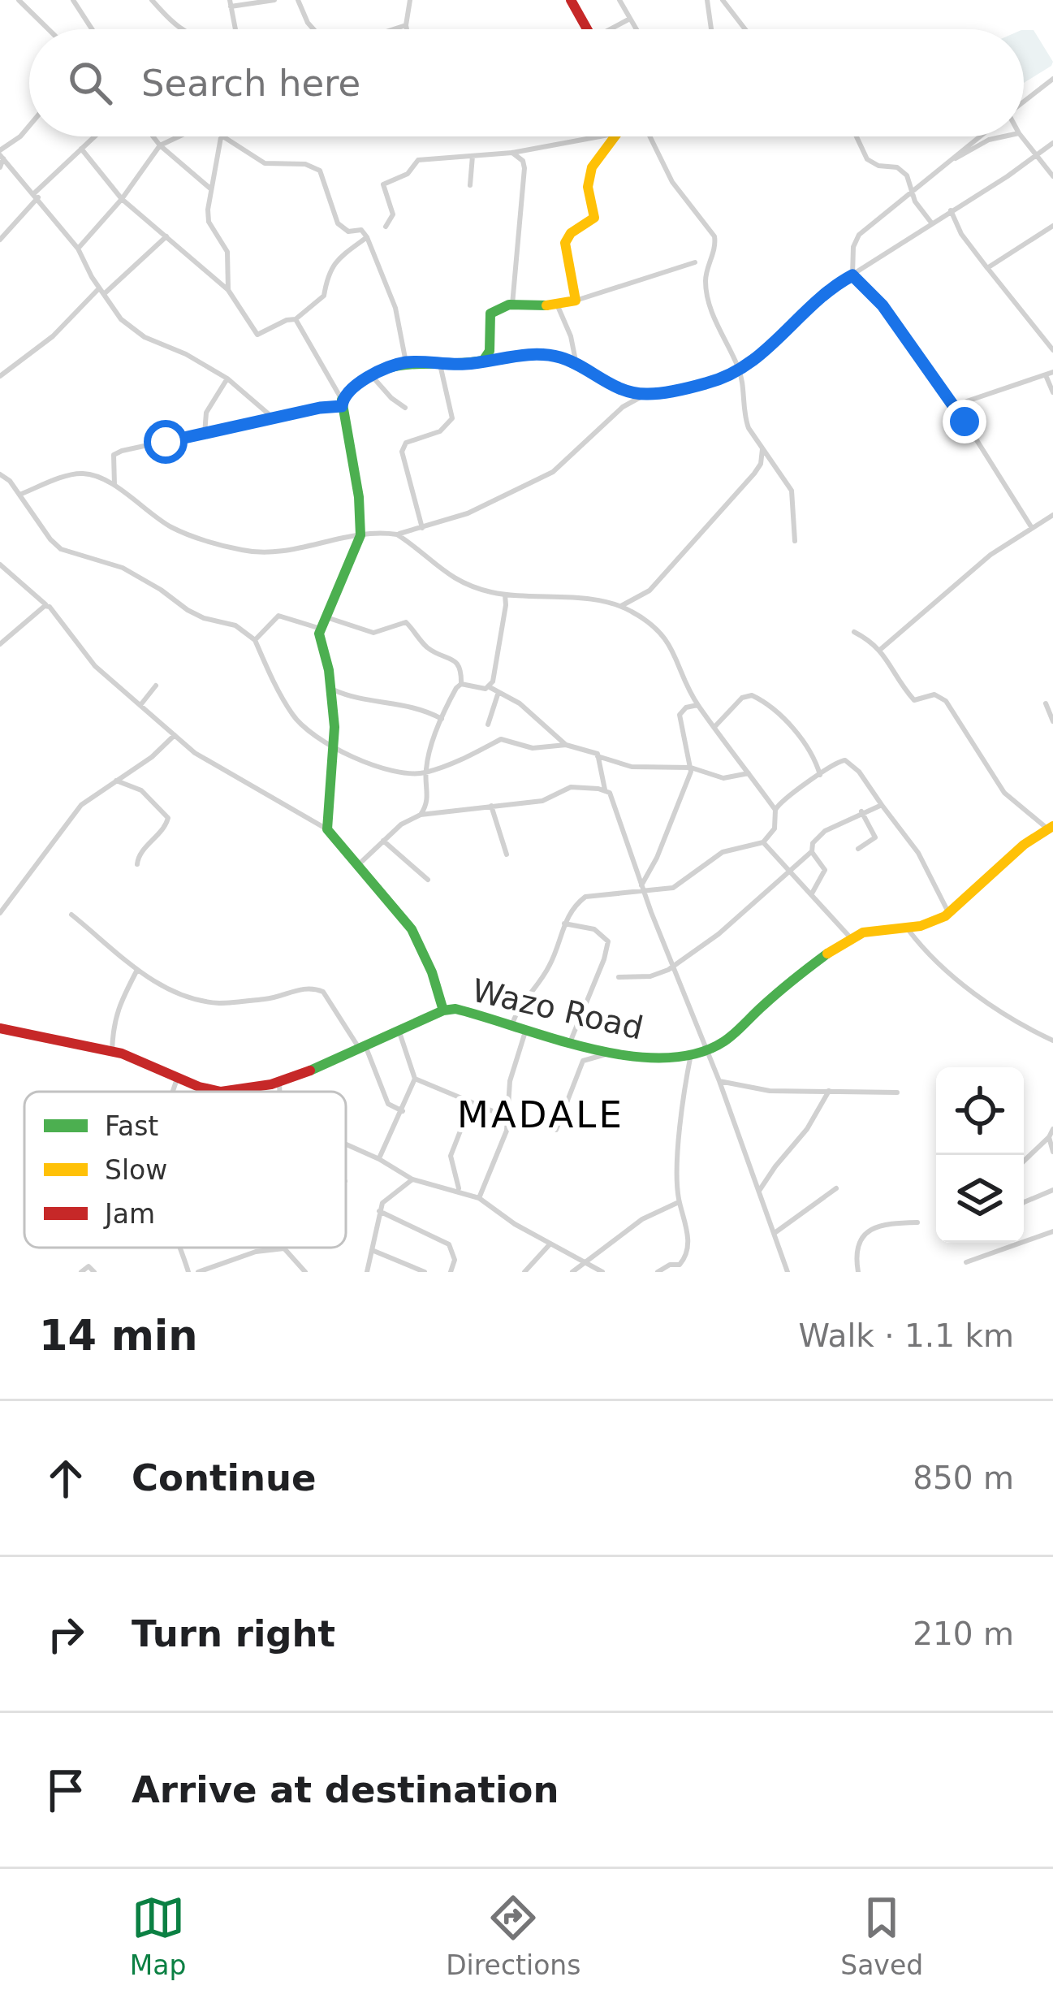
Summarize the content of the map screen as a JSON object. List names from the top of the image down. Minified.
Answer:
{"streets":{"street":["Wazo Road"]},"districts":["MADALE"],"legend":["Fast","Slow","Jam"],"page":{"search":"Search here","heading":["14 min","Walk · 1.1 km"],"list":[["Continue","850 m"],["Turn right","210 m"],"Arrive at destination"],"nav":["Map","Directions","Saved"]}}
